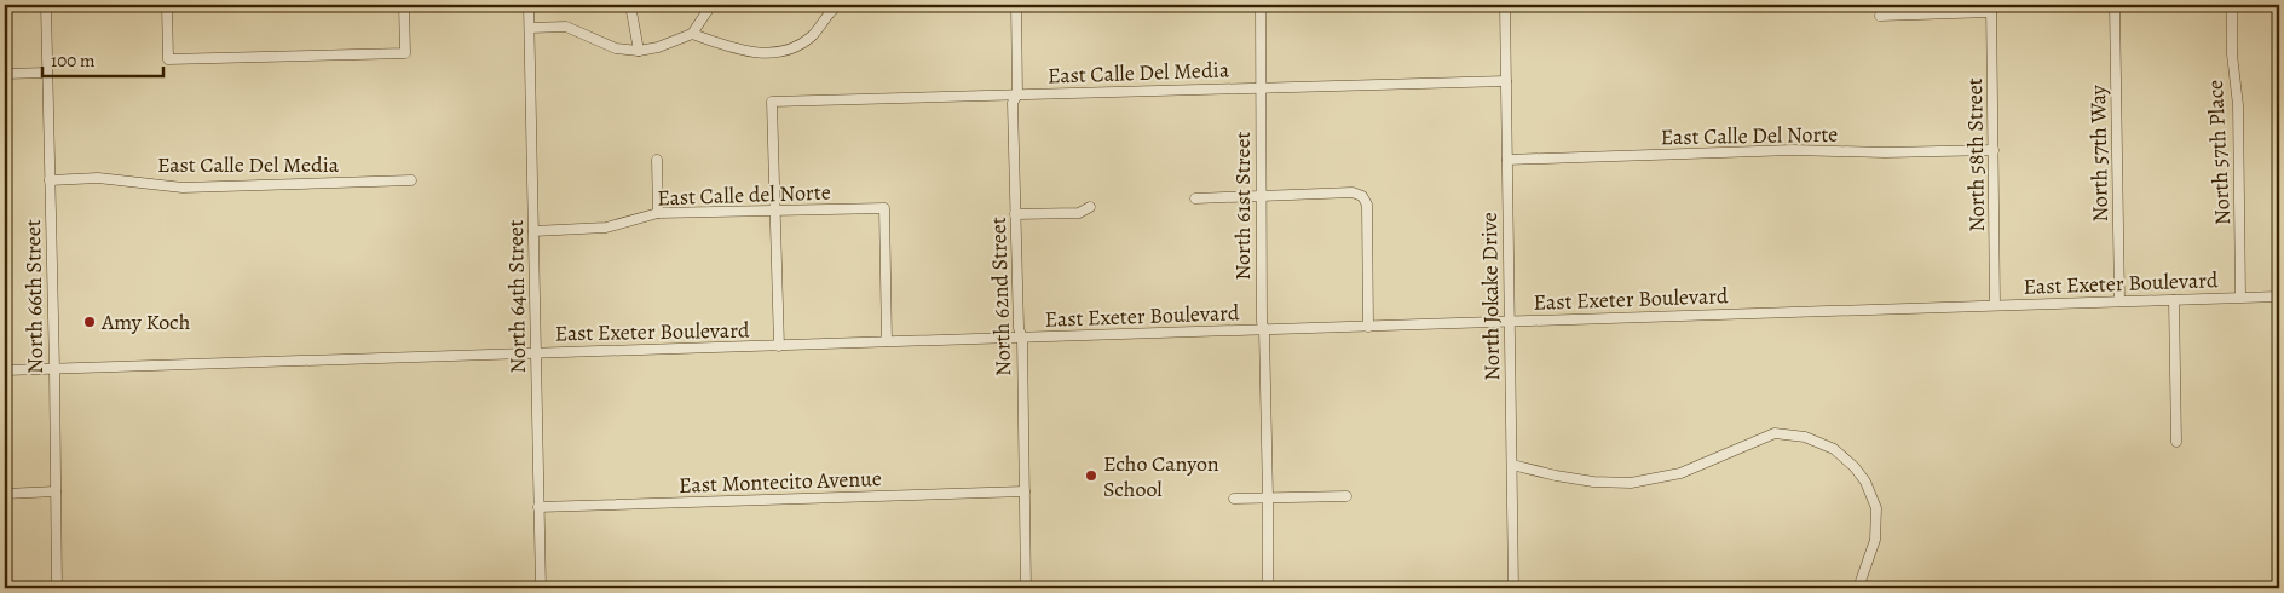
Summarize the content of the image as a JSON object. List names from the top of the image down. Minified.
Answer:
{"streets":{"street":["East Calle Del Media","East Calle Del Norte","North 57th Place","North 57th Way","North 58th Street","East Calle del Norte","North 61st Street","East Exeter Boulevard","North 66th Street","North 64th Street","North 62nd Street","North Jokake Drive","East Montecito Avenue"]},"crossings":[["East Calle Del Media","East Calle del Norte"],["East Calle Del Media","North 61st Street"],["East Calle Del Media","North 66th Street"],["East Calle Del Media","North 62nd Street"],["East Calle Del Media","North Jokake Drive"],["East Calle Del Norte","North 58th Street"],["East Calle Del Norte","North Jokake Drive"],["North 57th Place","East Exeter Boulevard"],["North 57th Way","East Exeter Boulevard"],["North 58th Street","East Exeter Boulevard"],["East Calle del Norte","East Exeter Boulevard"],["East Calle del Norte","North 64th Street"],["North 61st Street","East Exeter Boulevard"],["East Exeter Boulevard","North 66th Street"],["East Exeter Boulevard","North 64th Street"],["East Exeter Boulevard","North 62nd Street"],["East Exeter Boulevard","North Jokake Drive"],["North 64th Street","East Montecito Avenue"],["North 62nd Street","East Montecito Avenue"]],"places":["Amy Koch","Echo Canyon School"],"scale_bar":"100 m"}
